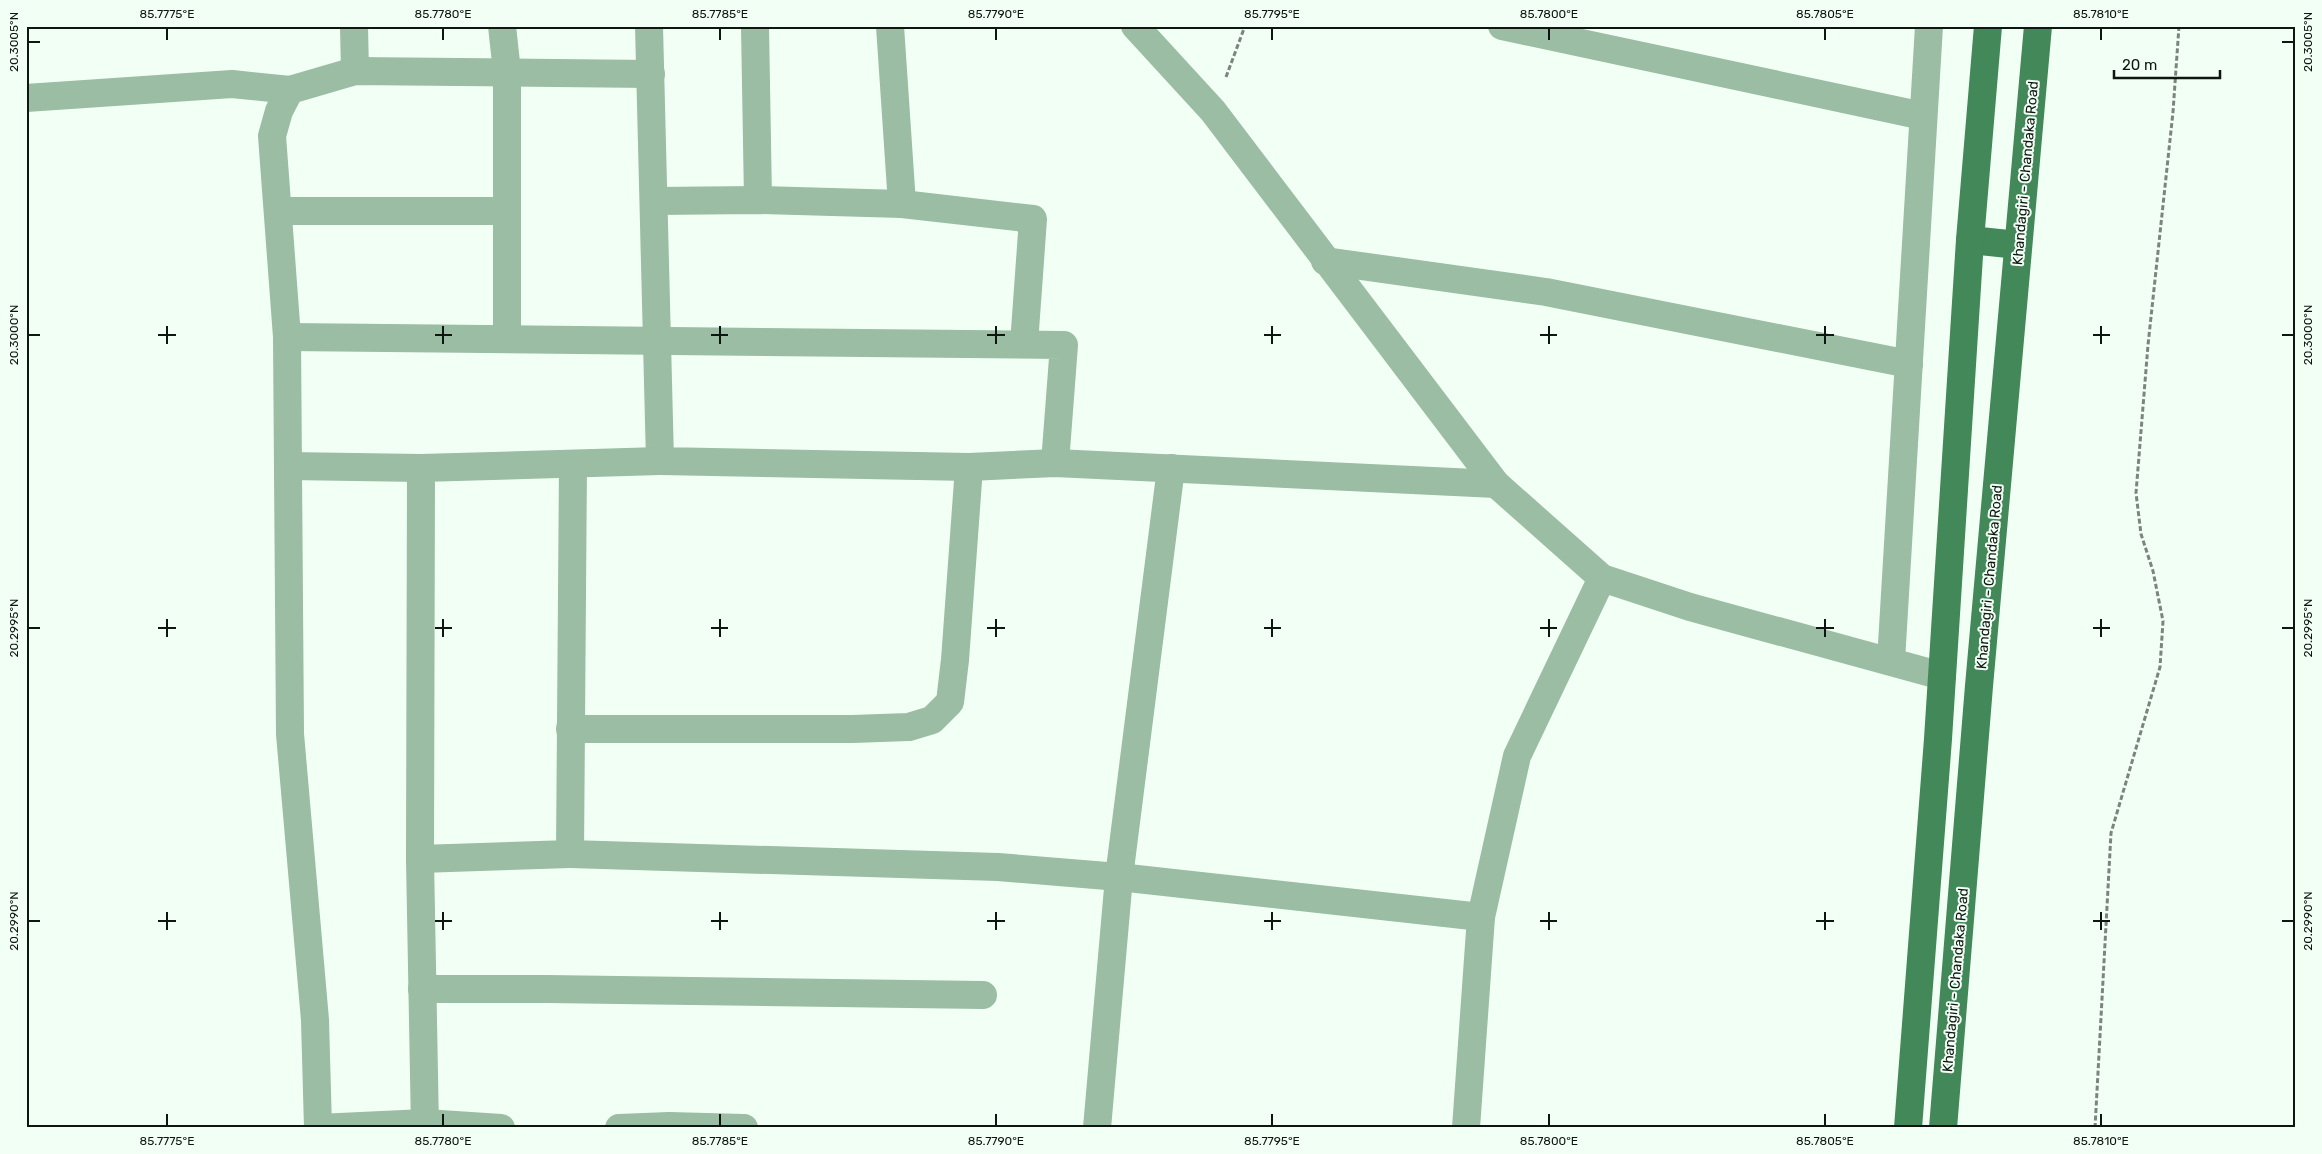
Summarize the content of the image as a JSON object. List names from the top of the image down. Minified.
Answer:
{"streets":{"main road":["Khandagiri - Chandaka Road"]},"scale_bar":"20 m","coordinates":["85.7775°E","85.7780°E","85.7785°E","85.7790°E","85.7795°E","85.7800°E","85.7805°E","85.7810°E","20.3005°N","20.3000°N","20.2995°N","20.2990°N"]}
